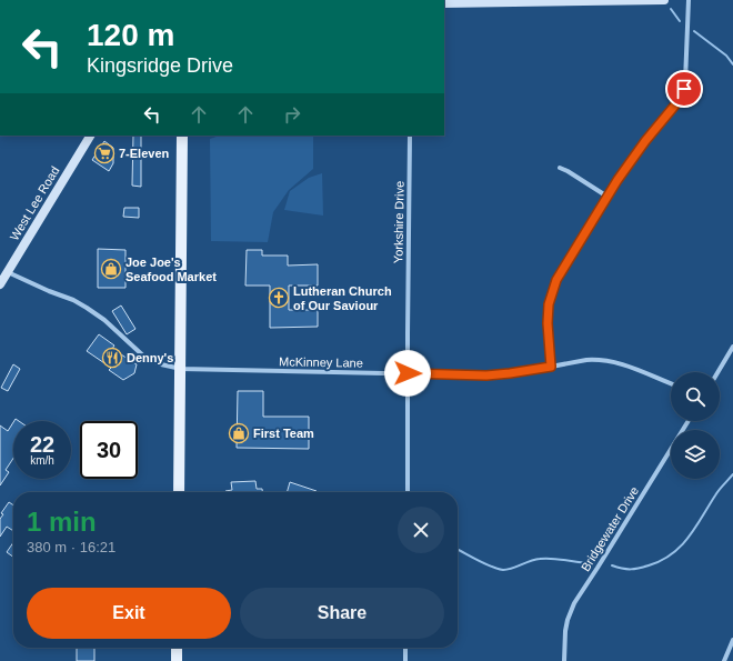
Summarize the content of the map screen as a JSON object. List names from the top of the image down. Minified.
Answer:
{"streets":{"street":["West Lee Road","Yorkshire Drive","McKinney Lane","Bridgewater Drive"]},"crossings":[["West Lee Road","McKinney Lane"],["Yorkshire Drive","McKinney Lane"]],"places":{"supermarket":["7-Eleven"],"shop":["Joe Joe's Seafood Market","First Team"],"church":["Lutheran Church of Our Saviour"],"restaurant":["Denny's"]},"page":{"turn":["120 m","Kingsridge Drive"],"speed":"22 km/h","limit":"30","heading":["1 min","380 m · 16:21"],"buttons":["Exit","Share"]}}
